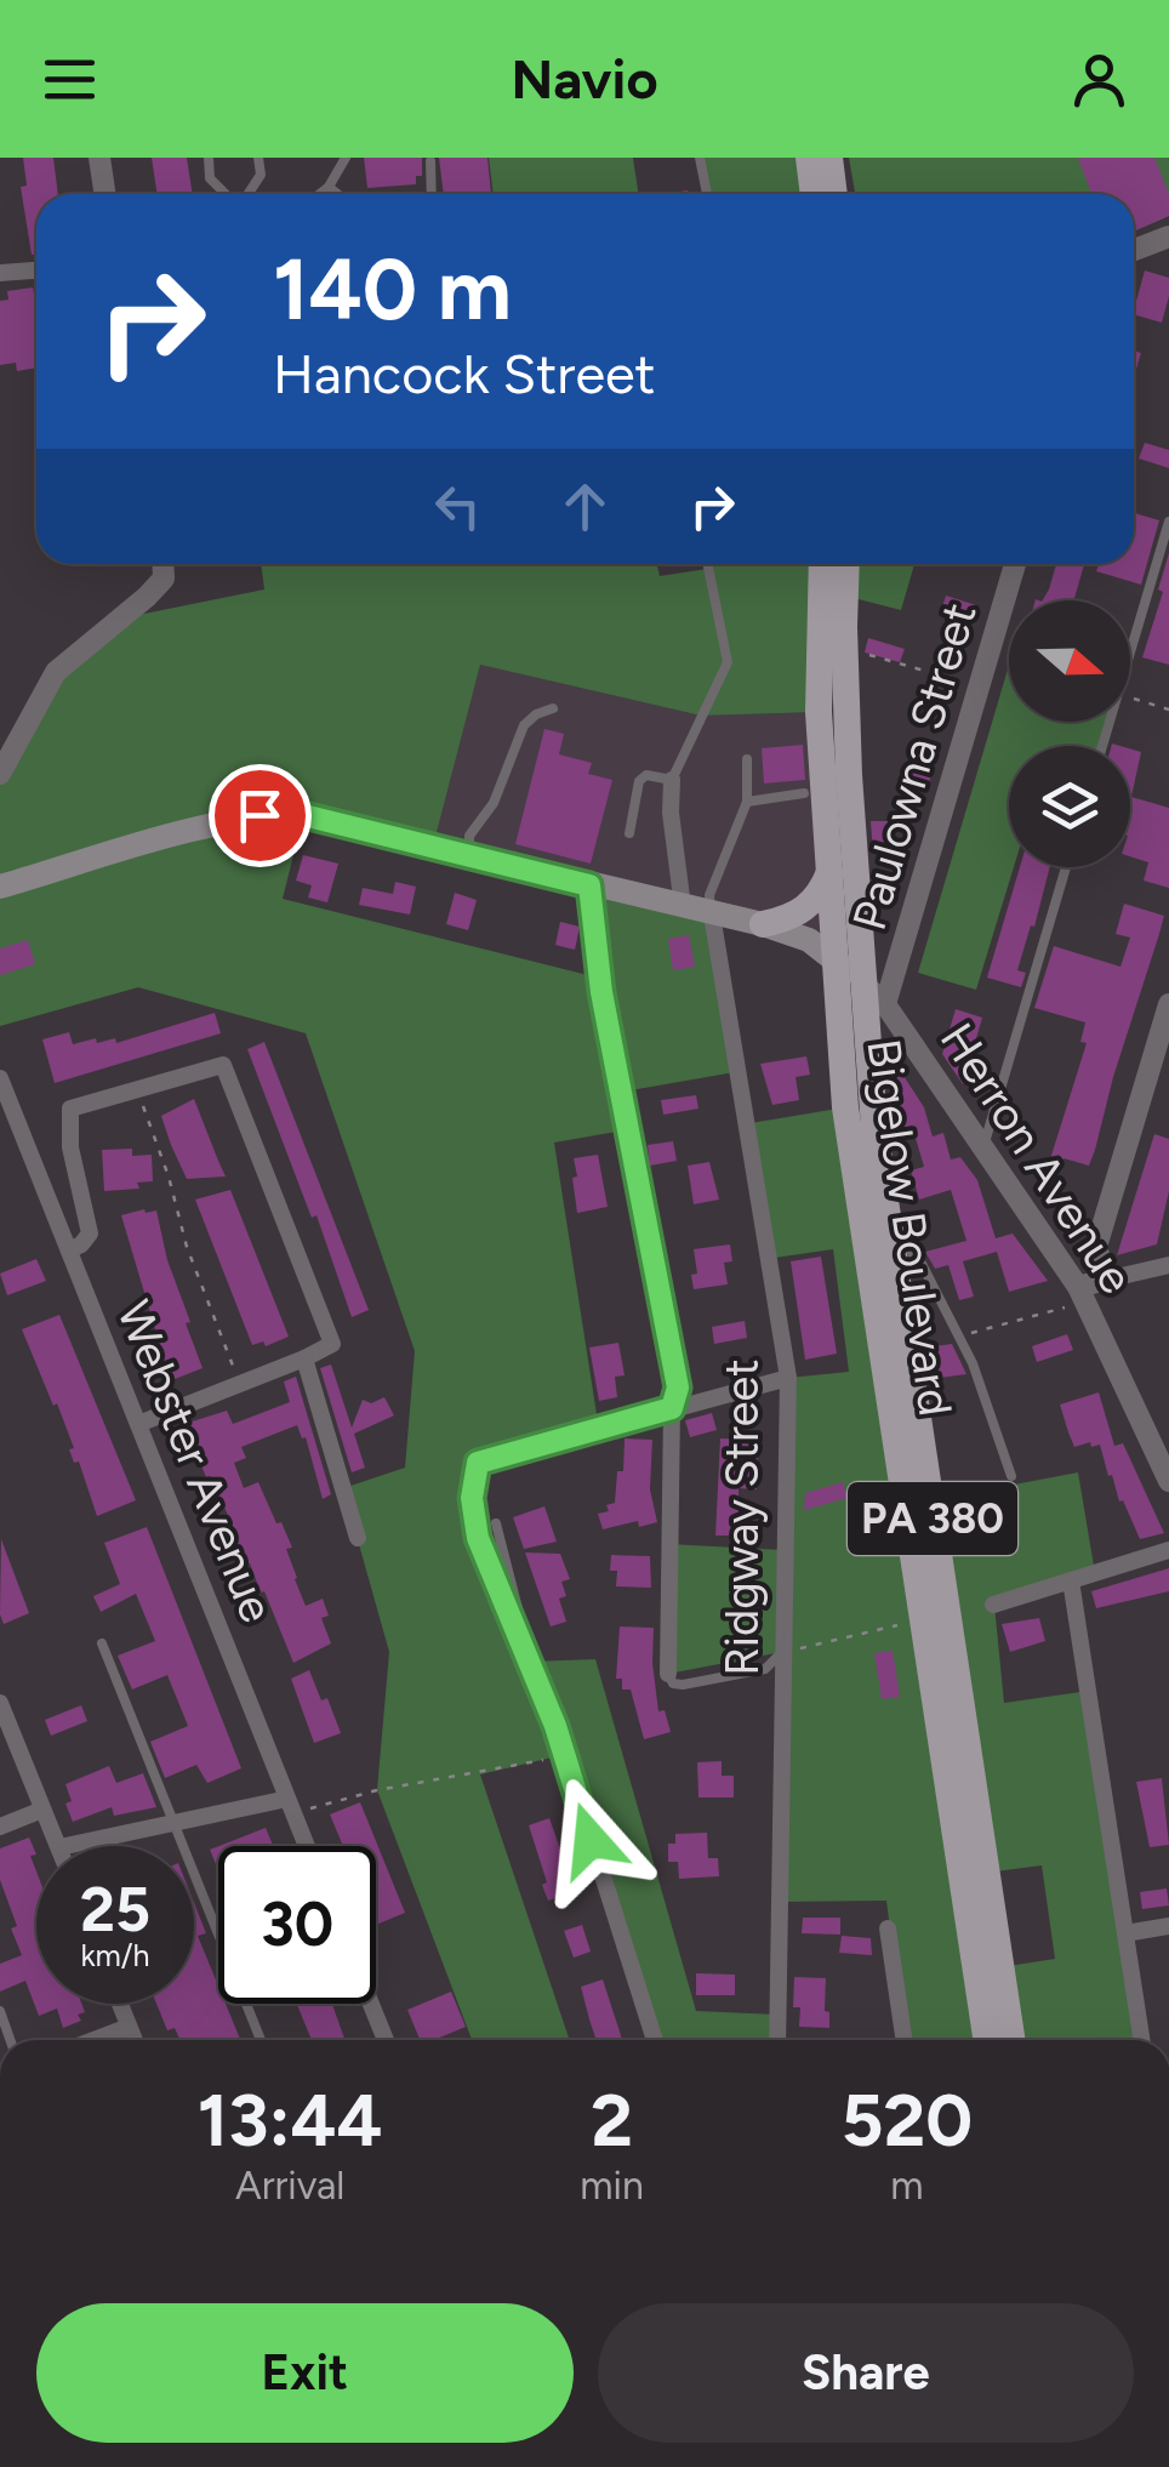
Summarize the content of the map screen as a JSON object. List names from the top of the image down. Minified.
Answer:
{"streets":{"main road":["Herron Avenue","Bigelow Boulevard","PA 380"],"street":["Paulowna Street","Webster Avenue","Ridgway Street"]},"crossings":[["Paulowna Street","Herron Avenue"],["Herron Avenue","Bigelow Boulevard"],["Herron Avenue","Ridgway Street"]],"north":"right","page":{"header":"Navio","turn":["140 m","Hancock Street"],"speed":"25 km/h","limit":"30","eta":["13:44","Arrival","2","min","520","m"],"buttons":["Exit","Share"]}}
